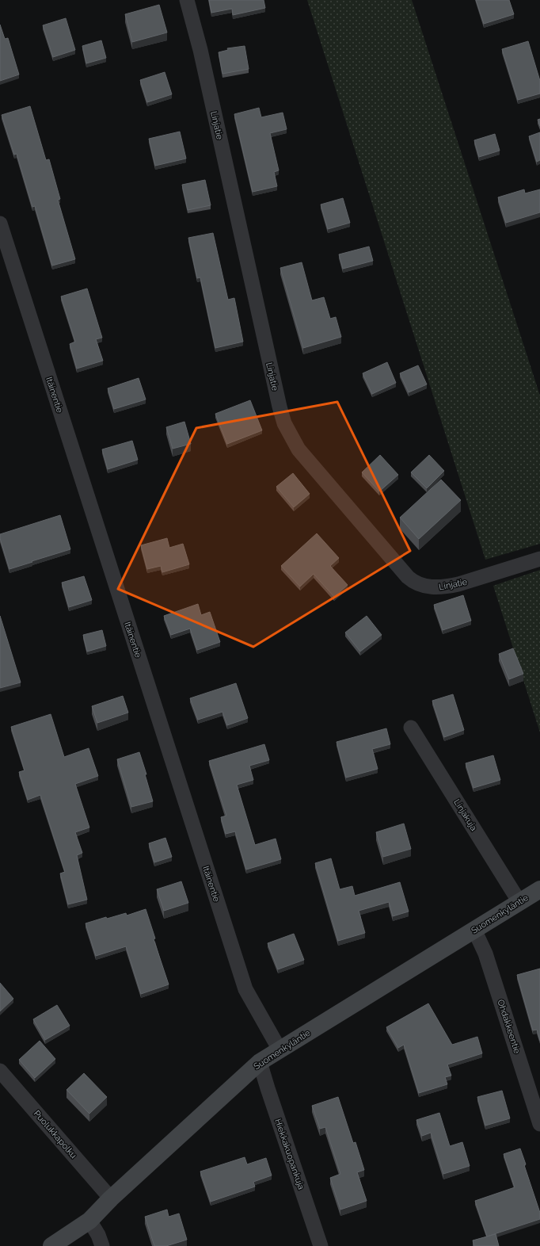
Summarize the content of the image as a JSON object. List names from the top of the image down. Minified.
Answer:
{"streets":{"street":["Linjatie","Itäinentie","Linjakuja","Suomenkyläntie","Ohdakkeentie","Puolukkapolku","Hiekkakuopankuja"]},"crossings":[["Itäinentie","Suomenkyläntie"],["Linjakuja","Suomenkyläntie"],["Suomenkyläntie","Ohdakkeentie"],["Suomenkyläntie","Puolukkapolku"],["Suomenkyläntie","Hiekkakuopankuja"]]}
